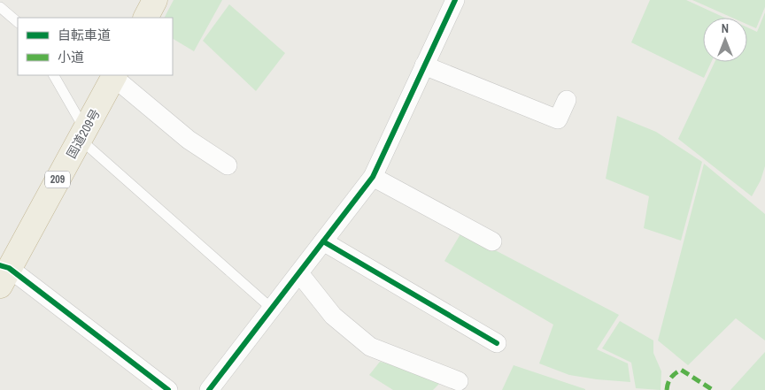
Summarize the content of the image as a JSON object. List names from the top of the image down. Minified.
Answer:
{"streets":{"highway":["国道209号","209"]},"legend":["自転車道","小道"],"north":"top"}
